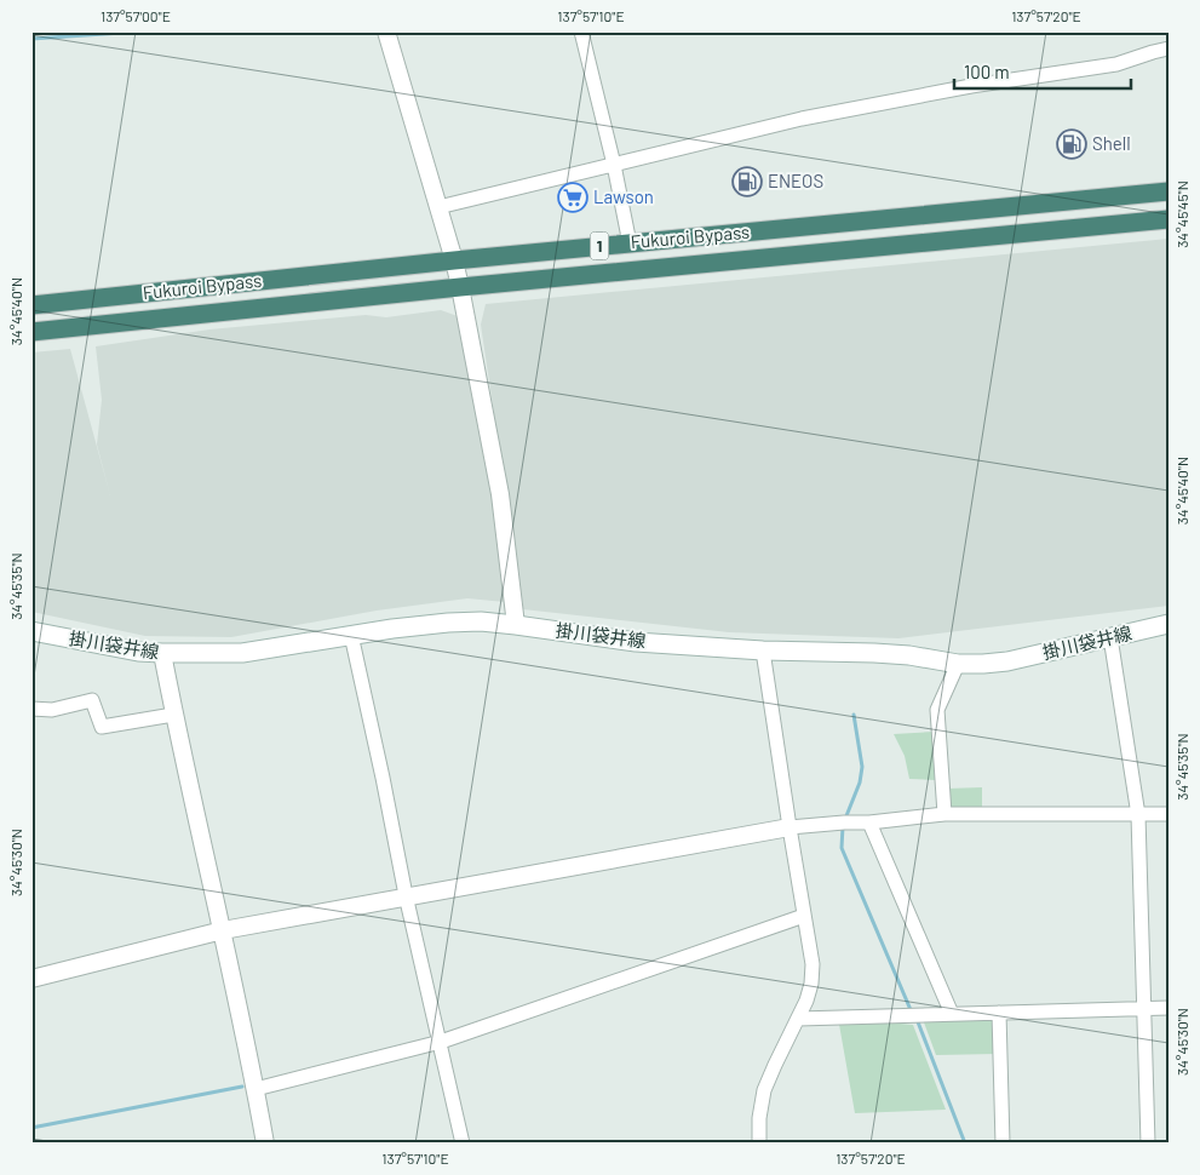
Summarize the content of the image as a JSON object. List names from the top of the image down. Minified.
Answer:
{"streets":{"highway":["Fukuroi Bypass","1"],"main road":["掛川袋井線"]},"places":{"fuel station":["Shell","ENEOS"],"supermarket":["Lawson"]},"scale_bar":"100 m","coordinates":["137°57'00\"E","137°57'10\"E","137°57'20\"E","34°45'45\"N","34°45'40\"N","34°45'35\"N","34°45'30\"N"]}
